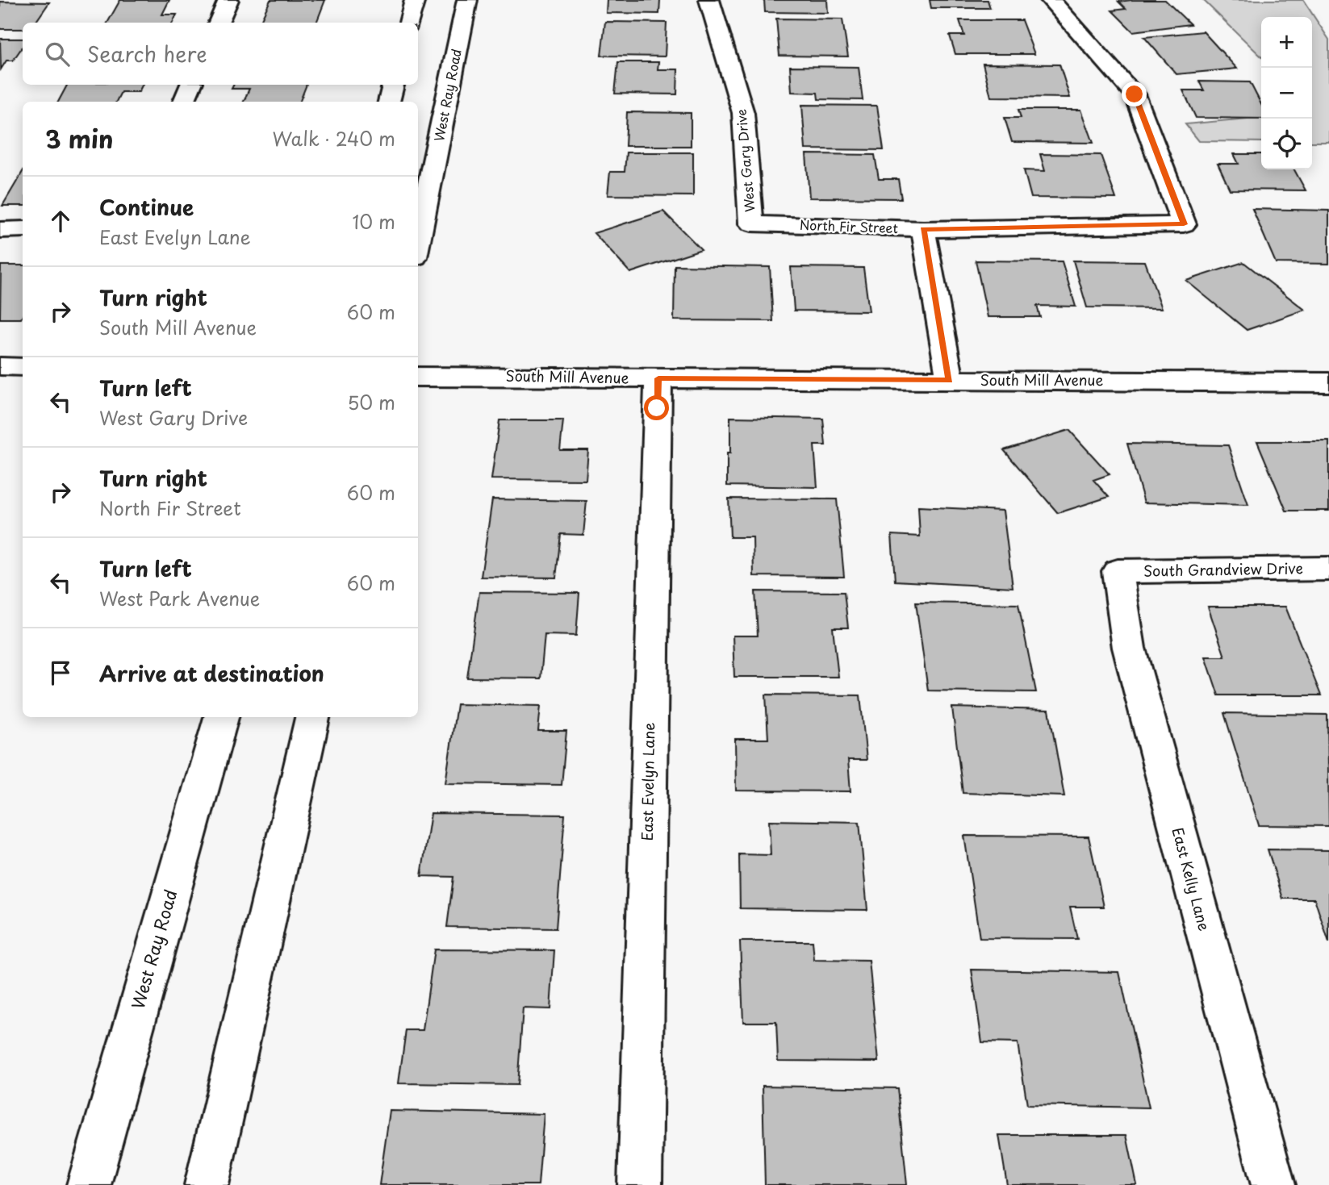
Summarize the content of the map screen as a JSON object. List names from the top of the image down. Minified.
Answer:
{"streets":{"street":["West Ray Road","West Gary Drive","North Fir Street","South Mill Avenue","South Grandview Drive","East Evelyn Lane","East Kelly Lane"]},"crossings":[["West Gary Drive","North Fir Street"],["South Mill Avenue","East Evelyn Lane"],["South Grandview Drive","East Kelly Lane"]],"page":{"map_buttons":["+","−"],"search":"Search here","heading":["3 min","Walk · 240 m"],"list":[["Continue","East Evelyn Lane","10 m"],["Turn right","South Mill Avenue","60 m"],["Turn left","West Gary Drive","50 m"],["Turn right","North Fir Street","60 m"],["Turn left","West Park Avenue","60 m"],"Arrive at destination"]}}
